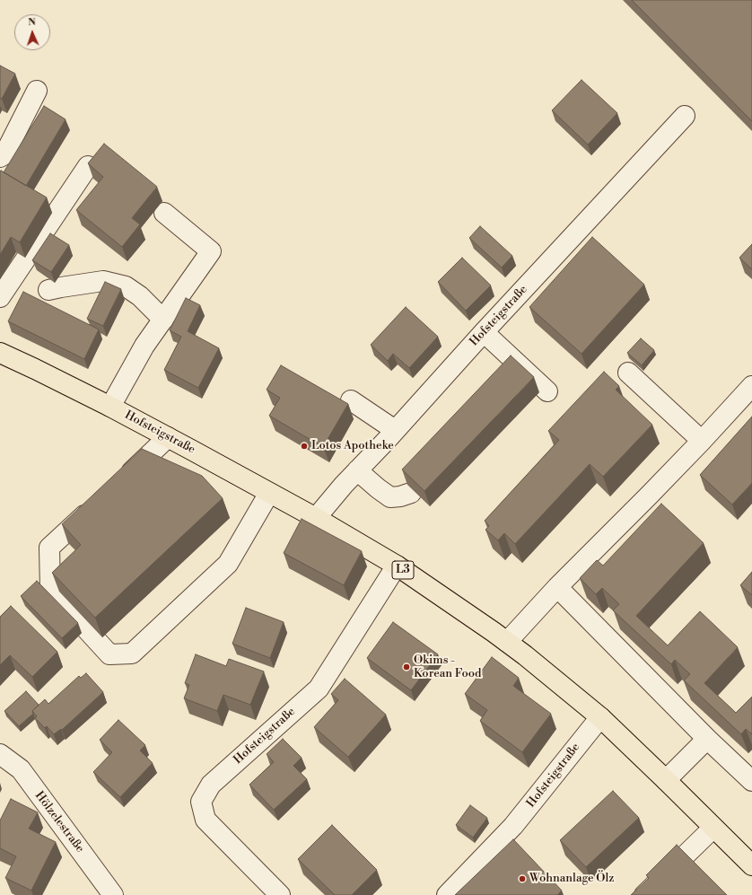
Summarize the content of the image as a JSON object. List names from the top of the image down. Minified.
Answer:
{"streets":{"main road":["Hofsteigstraße","L3"],"street":["Hölzelestraße"]},"places":["Lotos Apotheke","Okims - Korean Food","Wohnanlage Ölz"],"north":"top"}
